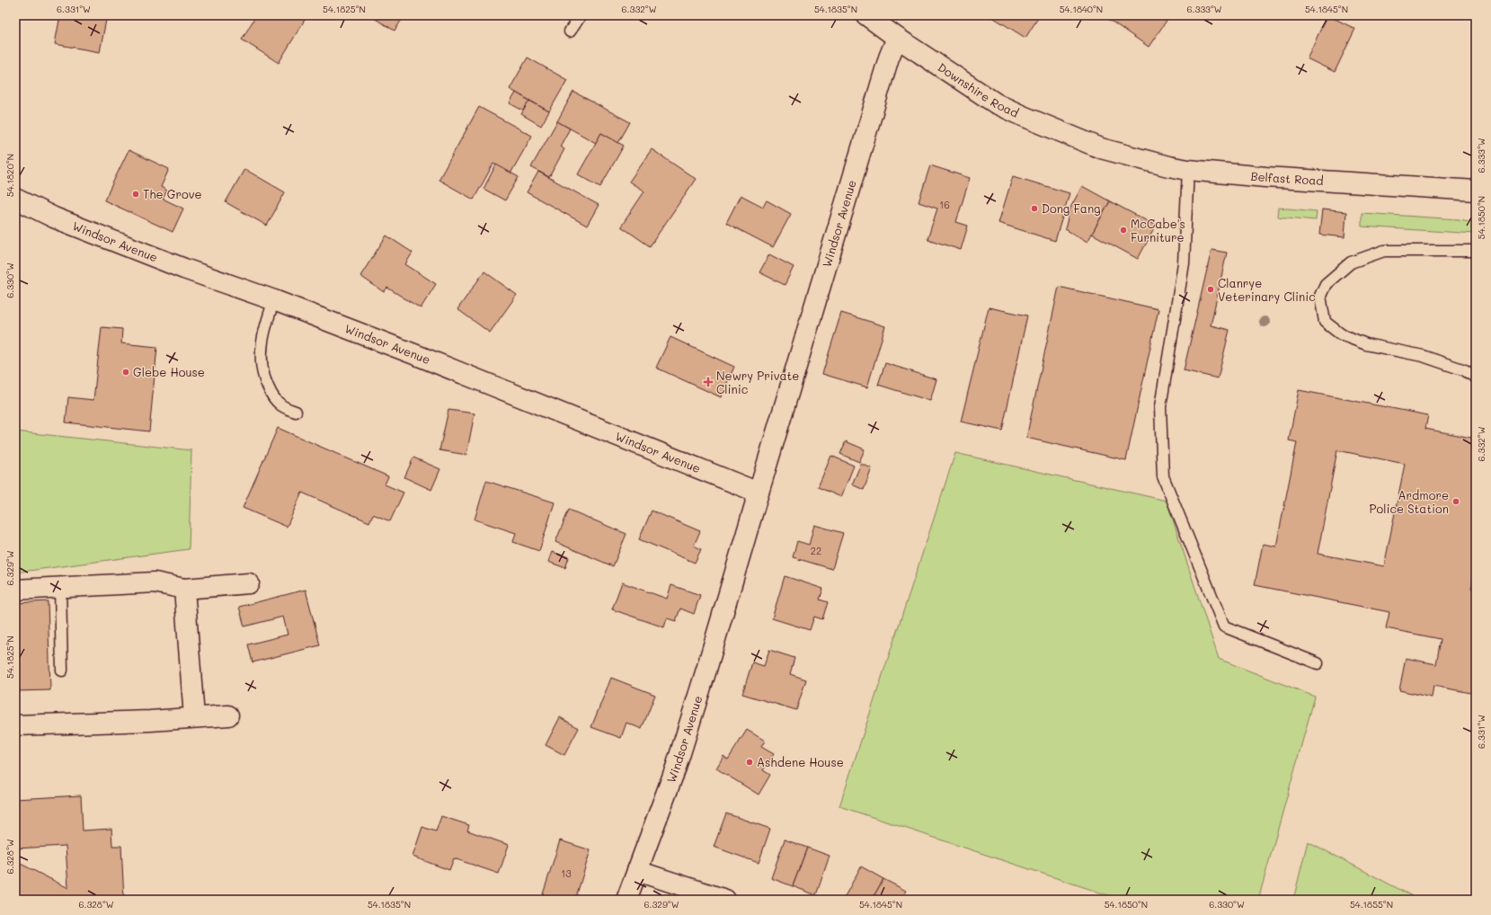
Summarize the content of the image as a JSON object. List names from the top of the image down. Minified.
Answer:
{"streets":{"main road":["Downshire Road","Belfast Road","Windsor Avenue"]},"crossings":[["Downshire Road","Belfast Road"],["Downshire Road","Windsor Avenue"]],"places":{"other":["The Grove","Dong Fang","McCabe's Furniture","Clanrye Veterinary Clinic","Glebe House","Ardmore Police Station","Ashdene House"],"health":["Newry Private Clinic"]},"house_numbers":["16","22","13"],"coordinates":["6.331°W","54.1825°N","6.332°W","54.1835°N","54.1840°N","6.333°W","54.1845°N","54.1820°N","54.1850°N","6.330°W","6.329°W","6.328°W","54.1855°N"]}
